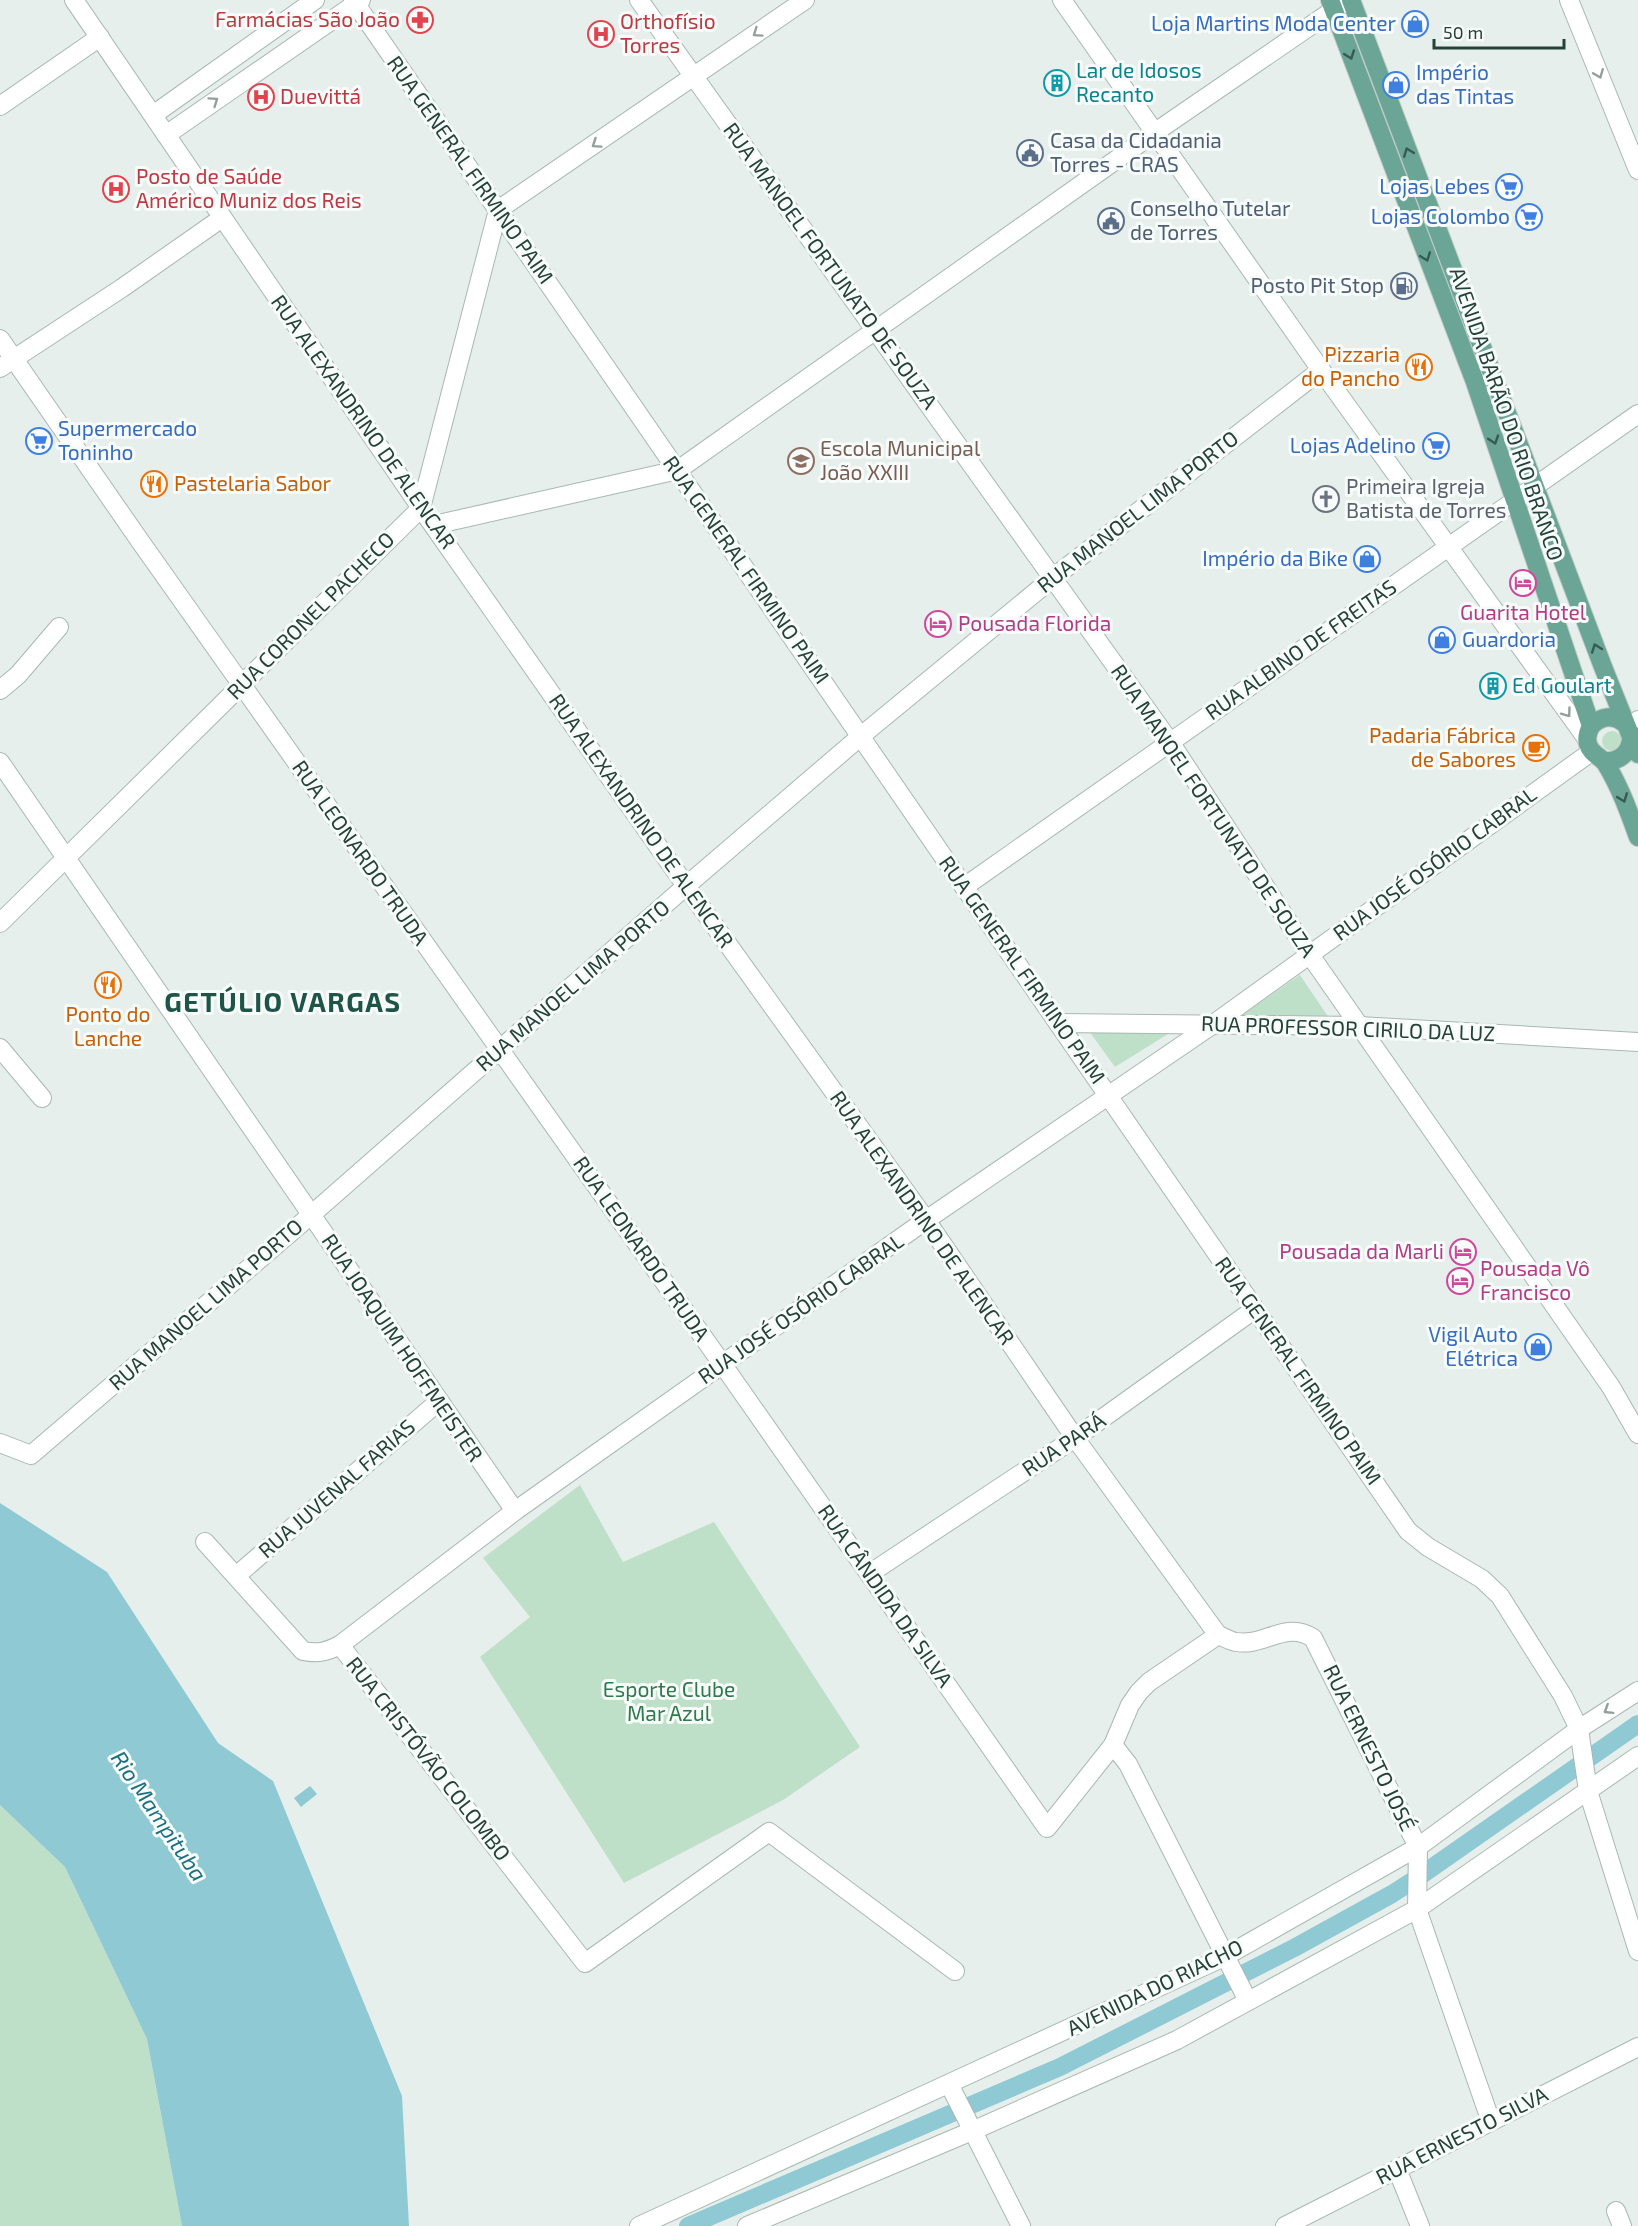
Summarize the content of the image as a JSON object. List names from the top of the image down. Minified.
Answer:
{"streets":{"main road":["AVENIDA BARÃO DO RIO BRANCO"],"street":["RUA GENERAL FIRMINO PAIM","RUA MANOEL FORTUNATO DE SOUZA","RUA ALEXANDRINO DE ALENCAR","RUA MANOEL LIMA PORTO","RUA CORONEL PACHECO","RUA ALBINO DE FREITAS","RUA LEONARDO TRUDA","RUA JOSÉ OSÓRIO CABRAL","RUA PROFESSOR CIRILO DA LUZ","RUA JOAQUIM HOFFMEISTER","RUA PARÁ","RUA JUVENAL FARIAS","RUA CÂNDIDA DA SILVA","RUA ERNESTO JOSÉ","RUA CRISTÓVÃO COLOMBO","AVENIDA DO RIACHO","RUA ERNESTO SILVA"]},"crossings":[["RUA GENERAL FIRMINO PAIM","RUA MANOEL LIMA PORTO"],["RUA GENERAL FIRMINO PAIM","RUA ALBINO DE FREITAS"],["RUA GENERAL FIRMINO PAIM","RUA JOSÉ OSÓRIO CABRAL"],["RUA GENERAL FIRMINO PAIM","RUA PROFESSOR CIRILO DA LUZ"],["RUA GENERAL FIRMINO PAIM","RUA PARÁ"],["RUA GENERAL FIRMINO PAIM","AVENIDA DO RIACHO"],["RUA MANOEL FORTUNATO DE SOUZA","RUA MANOEL LIMA PORTO"],["RUA MANOEL FORTUNATO DE SOUZA","RUA ALBINO DE FREITAS"],["RUA MANOEL FORTUNATO DE SOUZA","RUA JOSÉ OSÓRIO CABRAL"],["RUA MANOEL FORTUNATO DE SOUZA","RUA PROFESSOR CIRILO DA LUZ"],["AVENIDA BARÃO DO RIO BRANCO","RUA ALBINO DE FREITAS"],["AVENIDA BARÃO DO RIO BRANCO","RUA JOSÉ OSÓRIO CABRAL"],["RUA ALEXANDRINO DE ALENCAR","RUA MANOEL LIMA PORTO"],["RUA ALEXANDRINO DE ALENCAR","RUA CORONEL PACHECO"],["RUA ALEXANDRINO DE ALENCAR","RUA JOSÉ OSÓRIO CABRAL"],["RUA ALEXANDRINO DE ALENCAR","RUA PARÁ"],["RUA ALEXANDRINO DE ALENCAR","RUA ERNESTO JOSÉ"],["RUA MANOEL LIMA PORTO","RUA LEONARDO TRUDA"],["RUA MANOEL LIMA PORTO","RUA JOAQUIM HOFFMEISTER"],["RUA CORONEL PACHECO","RUA LEONARDO TRUDA"],["RUA CORONEL PACHECO","RUA JOAQUIM HOFFMEISTER"],["RUA LEONARDO TRUDA","RUA JOSÉ OSÓRIO CABRAL"],["RUA LEONARDO TRUDA","RUA CÂNDIDA DA SILVA"],["RUA JOSÉ OSÓRIO CABRAL","RUA PROFESSOR CIRILO DA LUZ"],["RUA JOSÉ OSÓRIO CABRAL","RUA JOAQUIM HOFFMEISTER"],["RUA JOSÉ OSÓRIO CABRAL","RUA CÂNDIDA DA SILVA"],["RUA JOSÉ OSÓRIO CABRAL","RUA CRISTÓVÃO COLOMBO"],["RUA JOAQUIM HOFFMEISTER","RUA JUVENAL FARIAS"],["RUA PARÁ","RUA CÂNDIDA DA SILVA"],["RUA JUVENAL FARIAS","RUA CRISTÓVÃO COLOMBO"],["RUA ERNESTO JOSÉ","AVENIDA DO RIACHO"]],"districts":["GETÚLIO VARGAS"],"water":["Rio Mampituba"],"parks":["Esporte Clube Mar Azul"],"places":{"pharmacy":["Farmácias São João"],"shop":["Loja Martins Moda Center","Império das Tintas","Império da Bike","Guardoria","Vigil Auto Elétrica"],"hospital":["Orthofísio Torres","Duevittá","Posto de Saúde Américo Muniz dos Reis"],"building":["Lar de Idosos Recanto","Ed Goulart"],"public building":["Casa da Cidadania Torres - CRAS","Conselho Tutelar de Torres"],"supermarket":["Lojas Lebes","Lojas Colombo","Supermercado Toninho","Lojas Adelino"],"fuel station":["Posto Pit Stop"],"restaurant":["Pizzaria do Pancho","Pastelaria Sabor","Ponto do Lanche"],"school or university":["Escola Municipal João XXIII"],"church":["Primeira Igreja Batista de Torres"],"hotel":["Guarita Hotel","Pousada Florida","Pousada da Marli","Pousada Vô Francisco"],"cafe":["Padaria Fábrica de Sabores"]},"scale_bar":"50 m"}
